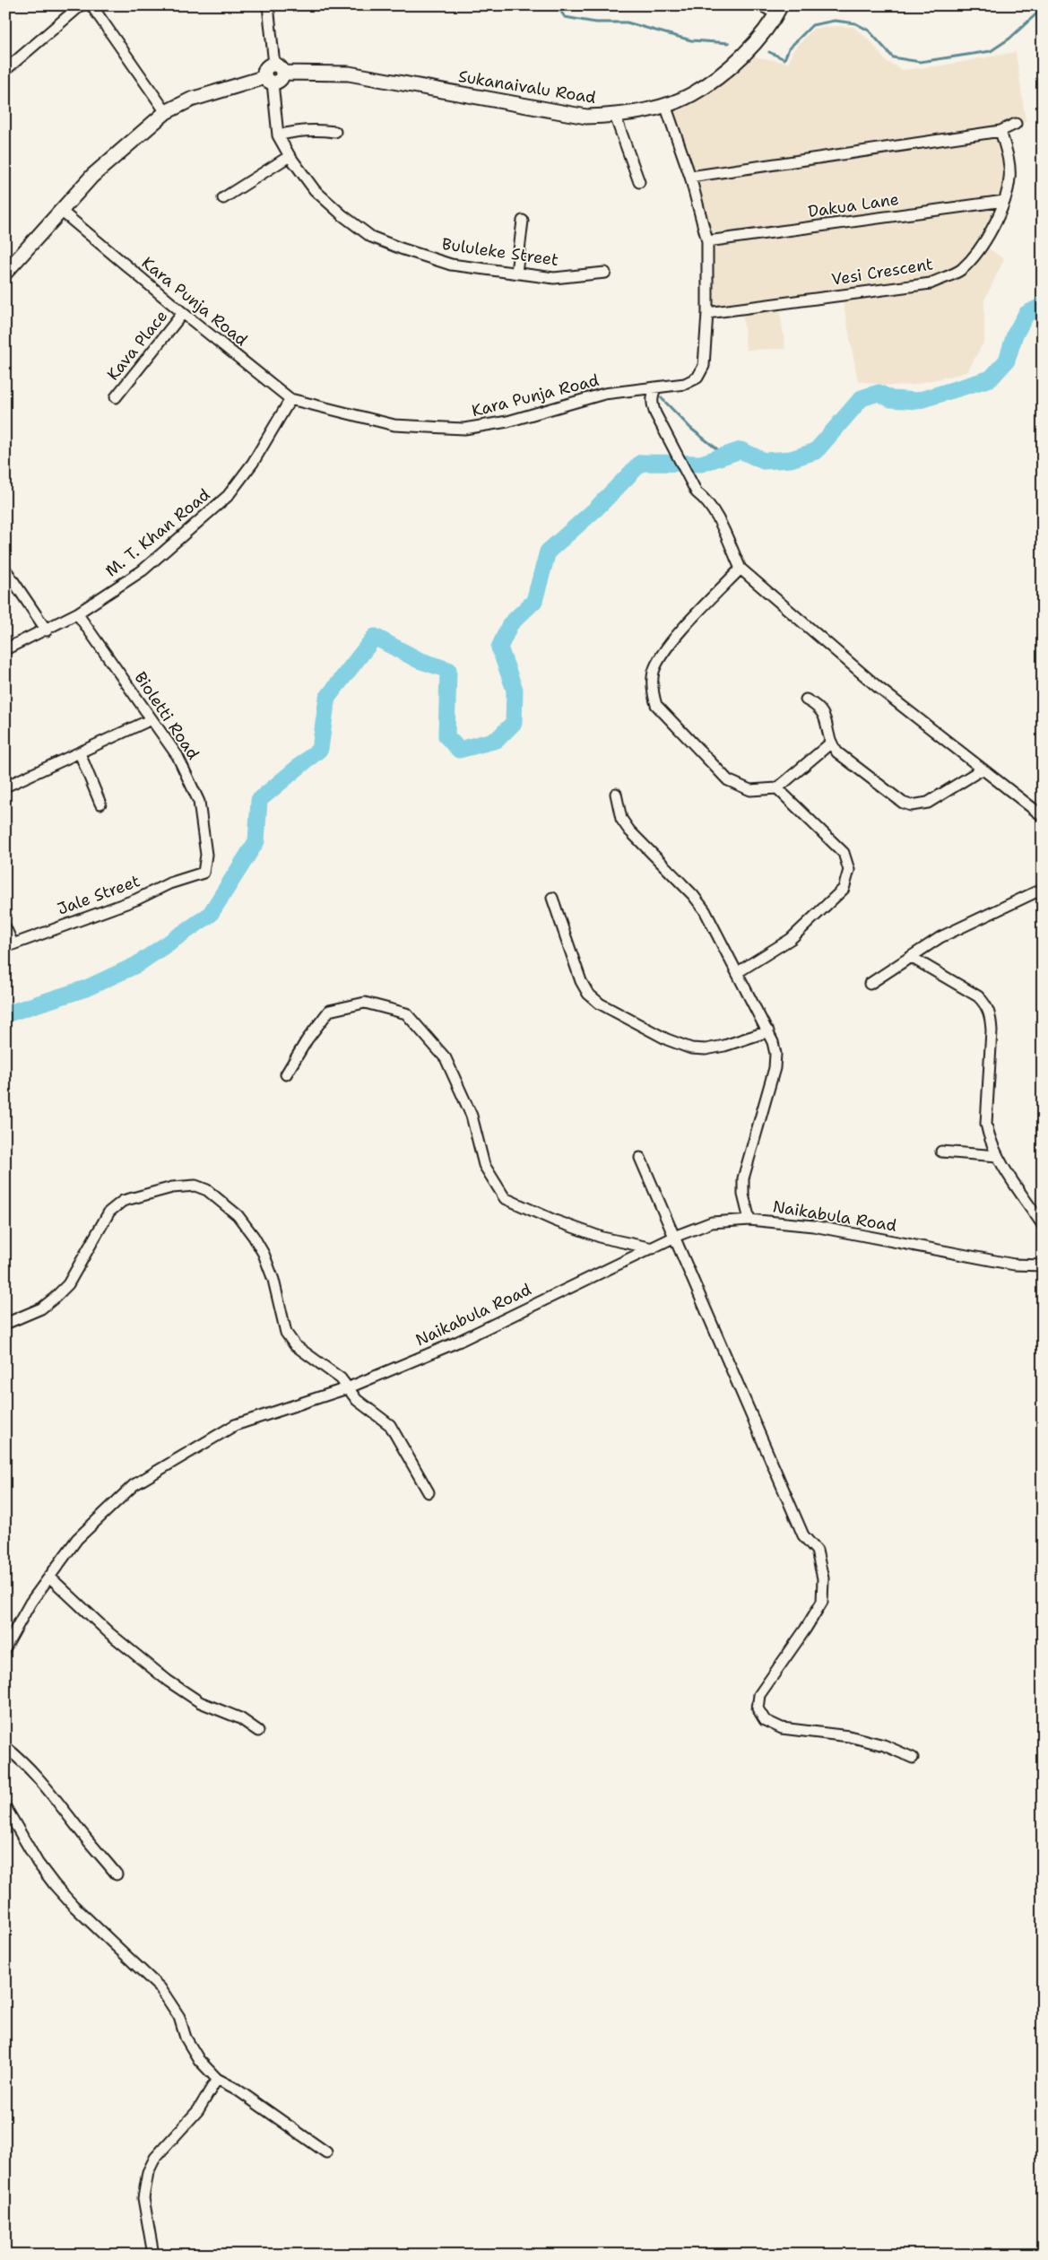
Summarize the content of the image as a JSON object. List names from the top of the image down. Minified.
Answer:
{"streets":{"main road":["Sukanaivalu Road"],"street":["Dakua Lane","Bululeke Street","Vesi Crescent","Kara Punja Road","Kava Place","M. T. Khan Road","Bioletti Road","Jale Street","Naikabula Road"]},"crossings":[["Sukanaivalu Road","Kara Punja Road"],["Dakua Lane","Vesi Crescent"],["Dakua Lane","Kara Punja Road"],["Vesi Crescent","Kara Punja Road"],["Kara Punja Road","Kava Place"],["Kara Punja Road","M. T. Khan Road"],["M. T. Khan Road","Bioletti Road"],["Bioletti Road","Jale Street"]]}
